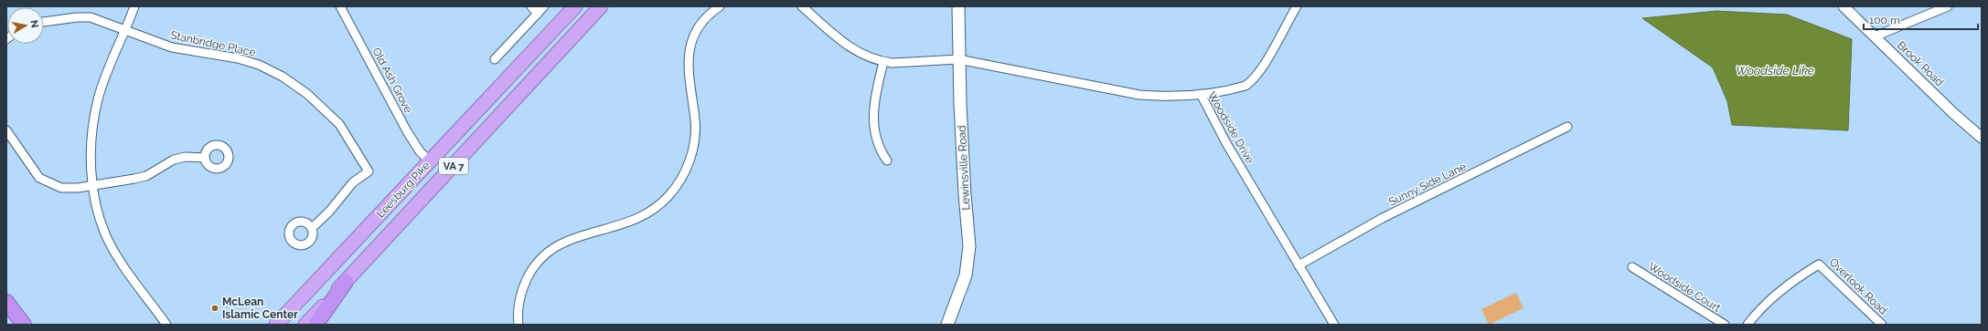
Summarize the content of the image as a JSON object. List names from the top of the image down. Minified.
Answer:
{"streets":{"highway":["VA 7","Leesburg Pike"],"main road":["Lewinsville Road"],"street":["Stanbridge Place","Brook Road","Old Ash Grove","Woodside Drive","Sunny Side Lane","Overlook Road","Woodside Court"]},"crossings":[["Old Ash Grove","Leesburg Pike"],["Woodside Drive","Lewinsville Road"],["Woodside Drive","Sunny Side Lane"]],"water":["Woodside Like"],"places":["McLean Islamic Center"],"scale_bar":"100 m","north":"right"}
